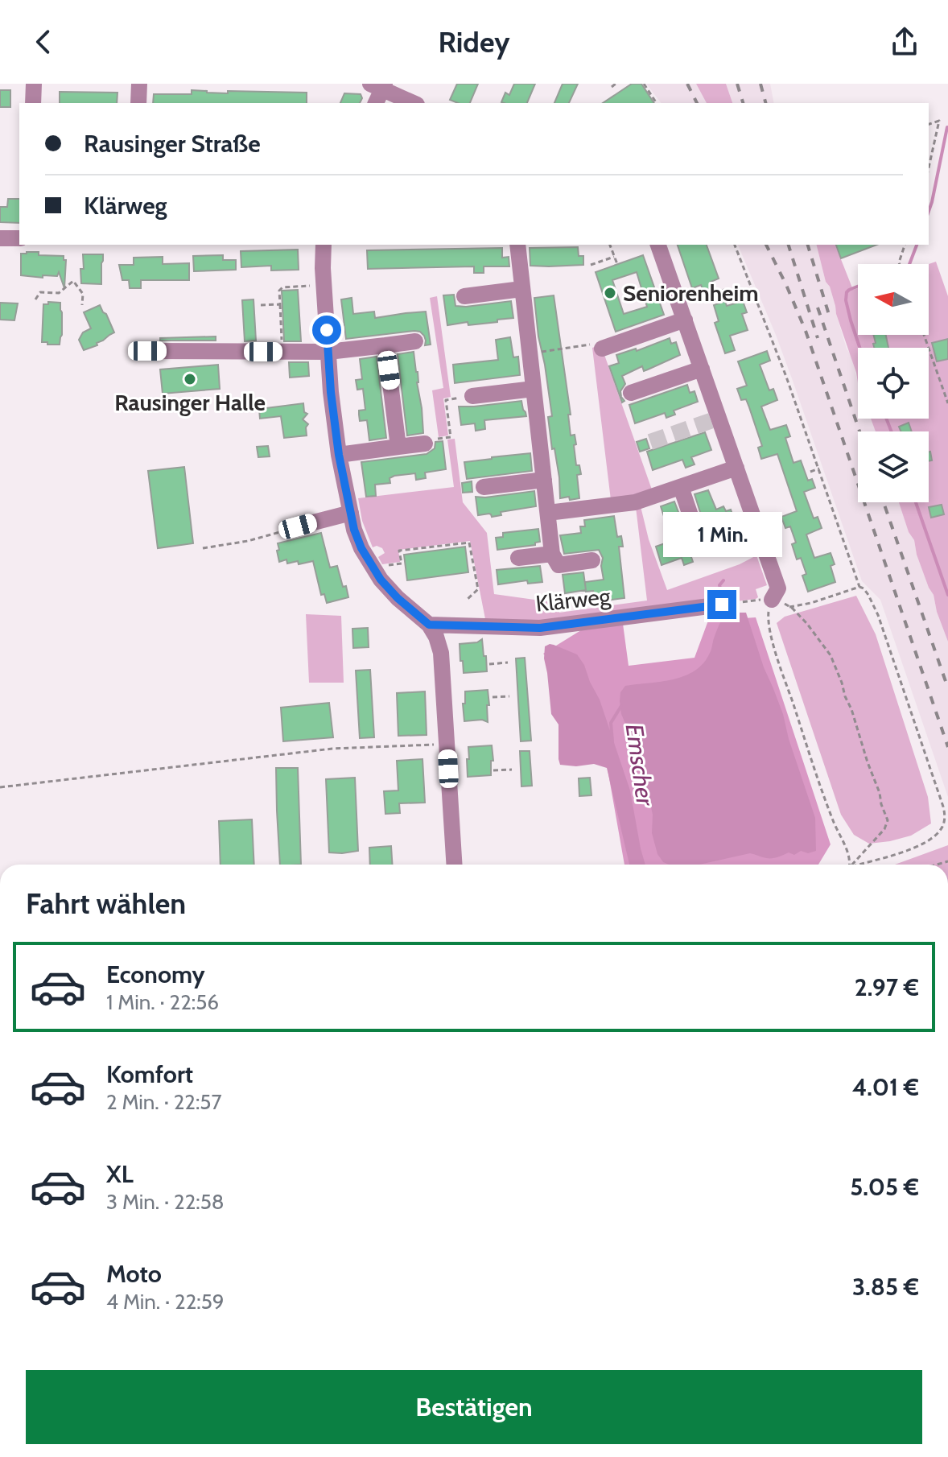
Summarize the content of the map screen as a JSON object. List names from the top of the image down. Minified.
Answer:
{"streets":{"street":["Klärweg"]},"water":["Emscher"],"places":["Seniorenheim","Rausinger Halle"],"north":"left","page":{"header":"Ridey","banner":["Rausinger Straße","Klärweg"],"bubble":"1 Min.","heading":"Fahrt wählen","list":[{"name":"Economy","note":"1 Min. · 22:56","value":"2.97 €"},{"name":"Komfort","note":"2 Min. · 22:57","value":"4.01 €"},{"name":"XL","note":"3 Min. · 22:58","value":"5.05 €"},{"name":"Moto","note":"4 Min. · 22:59","value":"3.85 €"}],"buttons":"Bestätigen"}}
